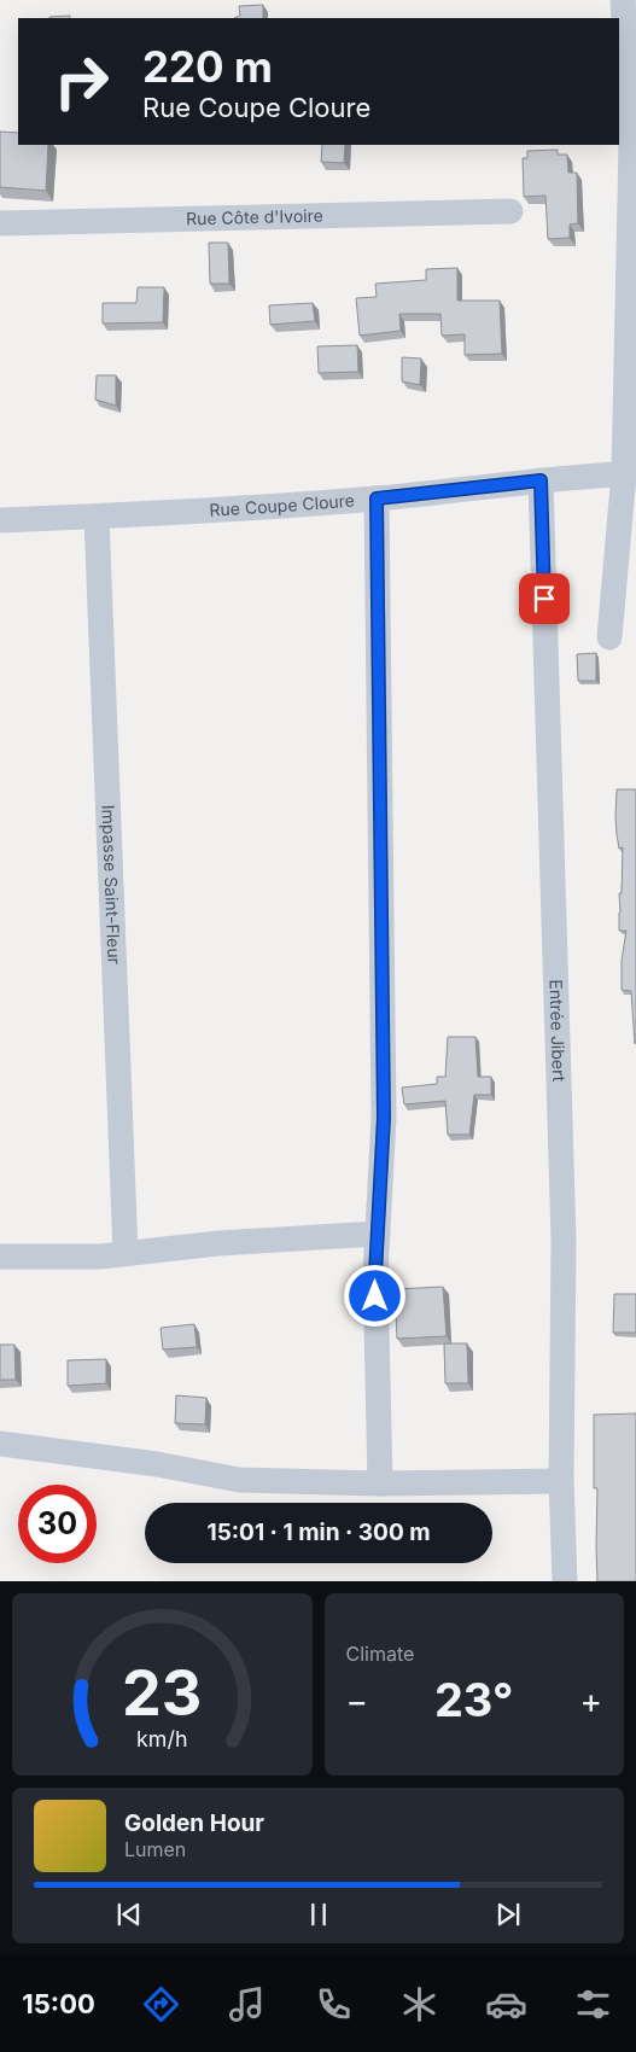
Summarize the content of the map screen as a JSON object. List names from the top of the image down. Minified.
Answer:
{"streets":{"street":["Rue Côte d'Ivoire","Rue Coupe Cloure","Impasse Saint-Fleur","Entrée Jibert"]},"crossings":[["Rue Coupe Cloure","Impasse Saint-Fleur"],["Rue Coupe Cloure","Entrée Jibert"]],"page":{"turn":["220 m","Rue Coupe Cloure"],"limit":"30","trip":"15:01 · 1 min · 300 m","tile":"Climate","heat":["−","23°","+"],"song":["Golden Hour","Lumen"],"tabs":"15:00","gauge":["23","km/h"]}}
